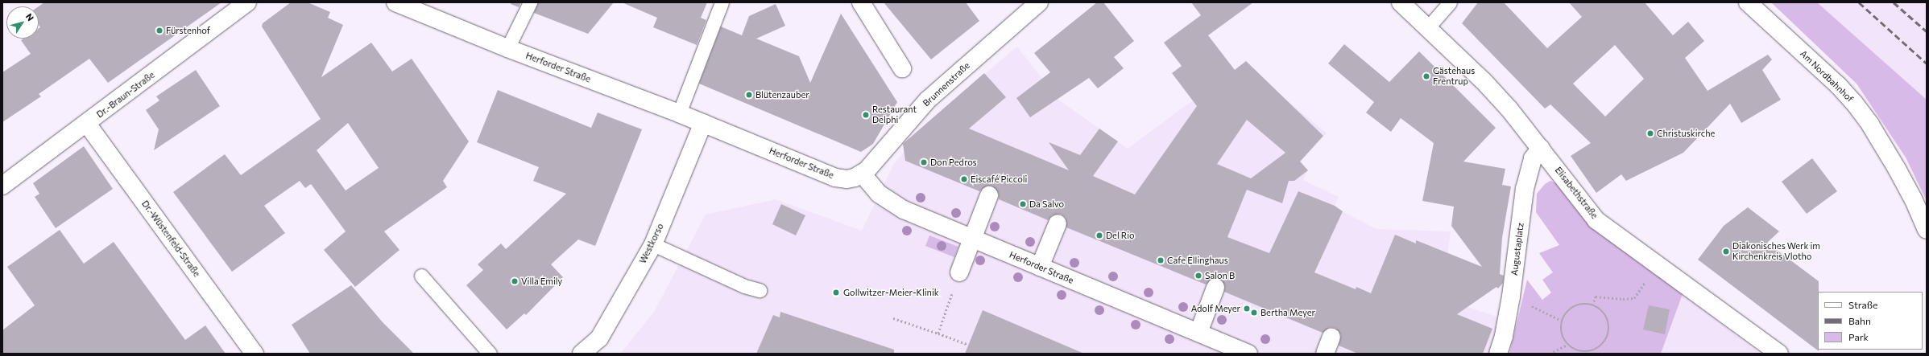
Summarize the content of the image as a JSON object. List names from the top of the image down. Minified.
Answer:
{"streets":{"street":["Herforder Straße","Am Nordbahnhof","Brunnenstraße","Dr.-Braun-Straße","Elisabethstraße","Dr.-Wüstenfeld-Straße","Westkorso","Augustaplatz"]},"crossings":[["Herforder Straße","Brunnenstraße"],["Herforder Straße","Westkorso"],["Dr.-Braun-Straße","Dr.-Wüstenfeld-Straße"],["Elisabethstraße","Augustaplatz"]],"places":["Fürstenhof","Gästehaus Frentrup","Blütenzauber","Restaurant Delphi","Christuskirche","Don Pedros","Eiscafé Piccoli","Da Salvo","Del Rio","Diakonisches Werk im Kirchenkreis Vlotho","Cafe Ellinghaus","Salon B","Villa Emily","Gollwitzer-Meier-Klinik","Adolf Meyer","Bertha Meyer"],"legend":["Straße","Bahn","Park"],"north":"top right"}
